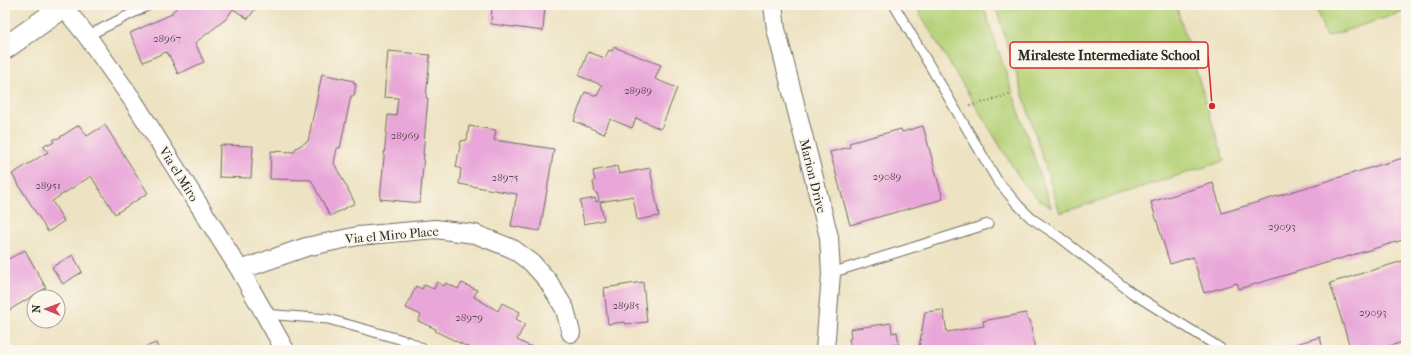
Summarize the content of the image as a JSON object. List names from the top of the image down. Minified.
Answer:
{"streets":{"street":["Via el Miro","Marion Drive","Via el Miro Place"]},"crossings":[["Via el Miro","Via el Miro Place"]],"places":["Miraleste Intermediate School"],"house_numbers":["28967","28989","28969","29089","28975","28951","29093","28985","29093","28979"],"north":"left"}
